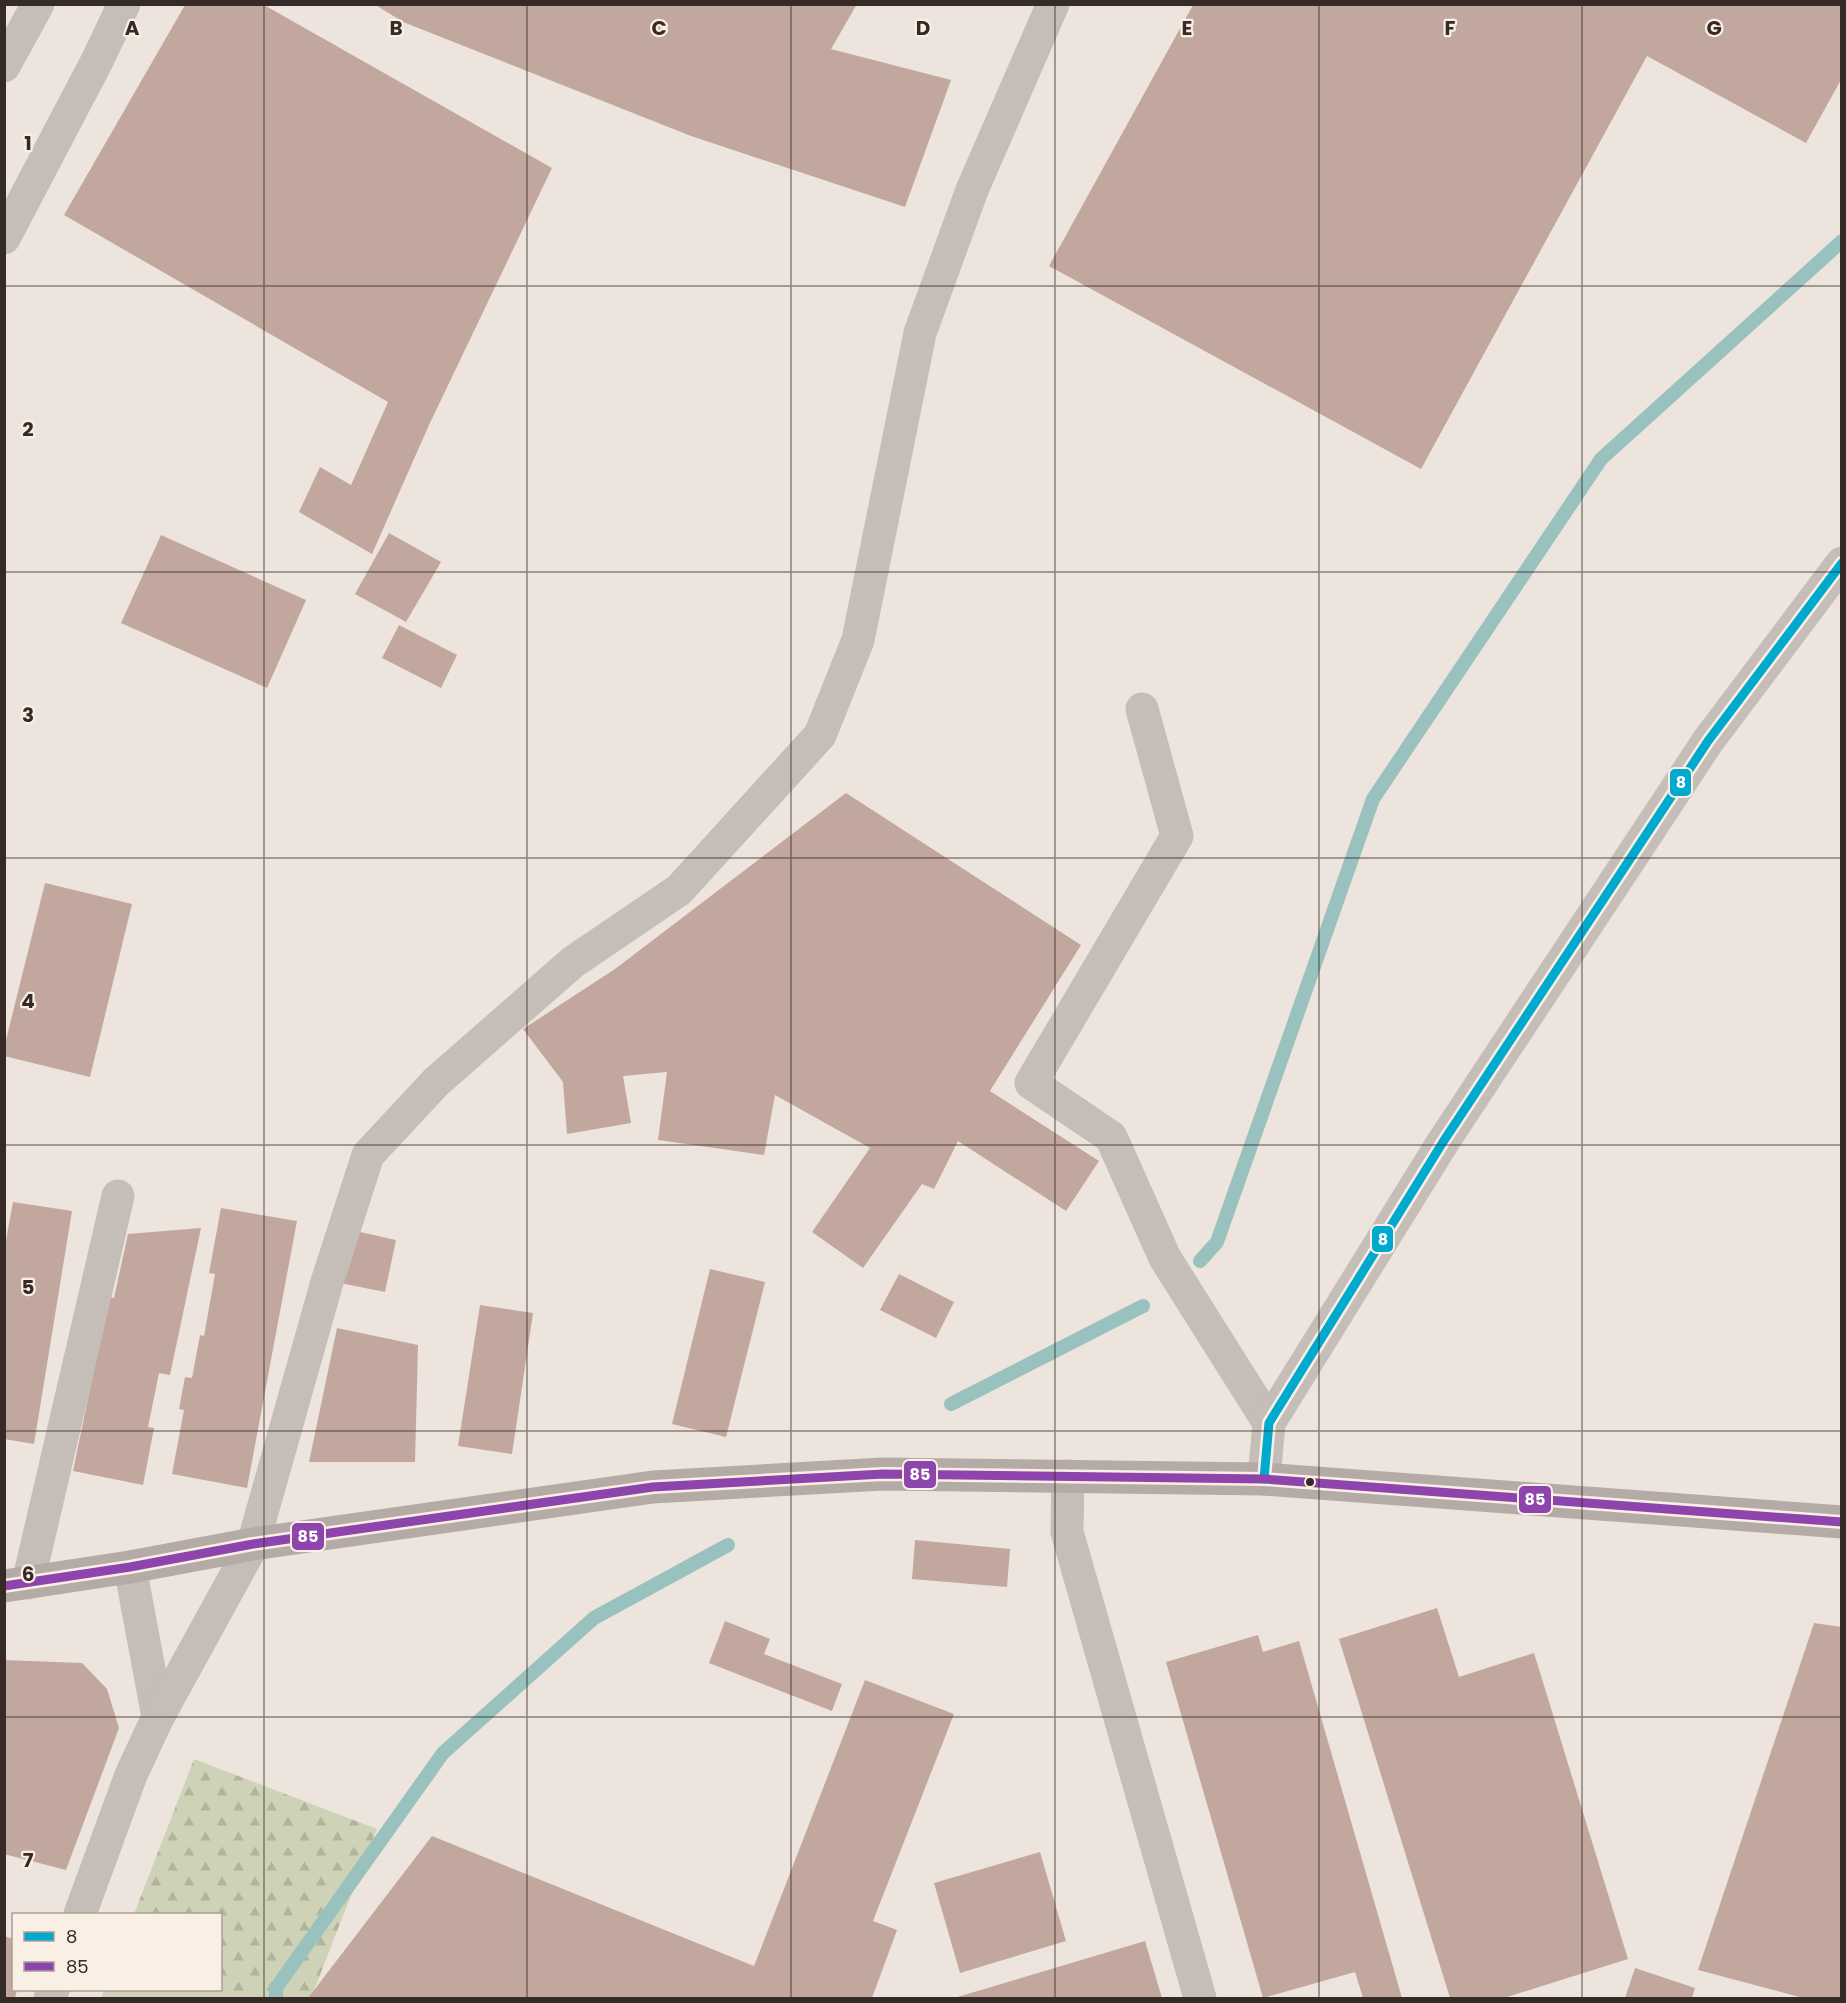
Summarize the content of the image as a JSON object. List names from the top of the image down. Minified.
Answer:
{"lines":["transit line 8","transit line 85"],"legend":["8","85"],"grid":{"columns":["A","B","C","D","E","F","G"],"rows":["1","2","3","4","5","6","7"]}}
